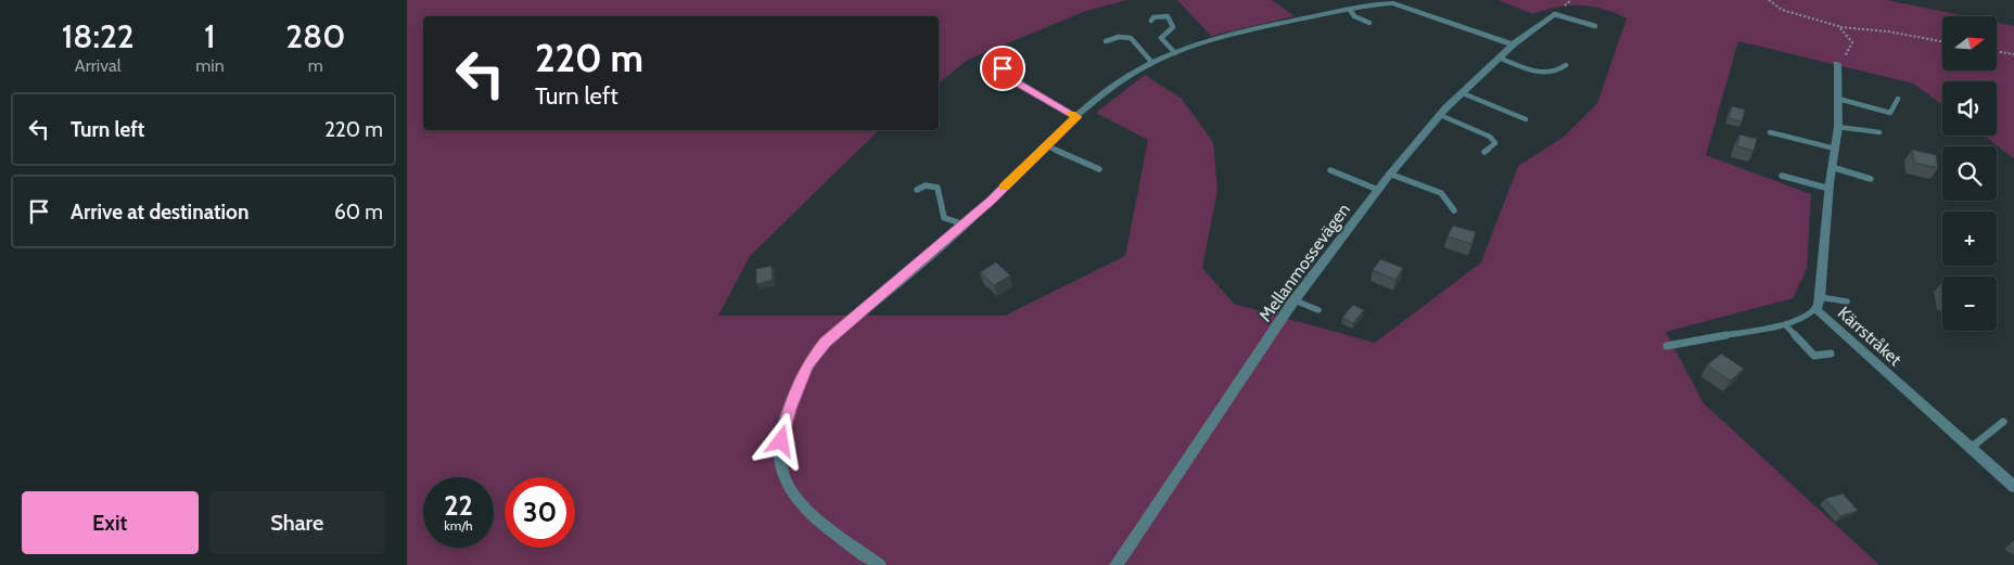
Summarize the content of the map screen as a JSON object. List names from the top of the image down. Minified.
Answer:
{"streets":{"street":["Mellanmossevägen","Kärrstråket"]},"north":"right","page":{"eta":["18:22","Arrival","1","min","280","m"],"map_buttons":["+","−"],"turn":["220 m","Turn left"],"list":[{"name":"Turn left","value":"220 m"},{"name":"Arrive at destination","value":"60 m"}],"speed":"22 km/h","limit":"30","buttons":["Exit","Share"]}}
